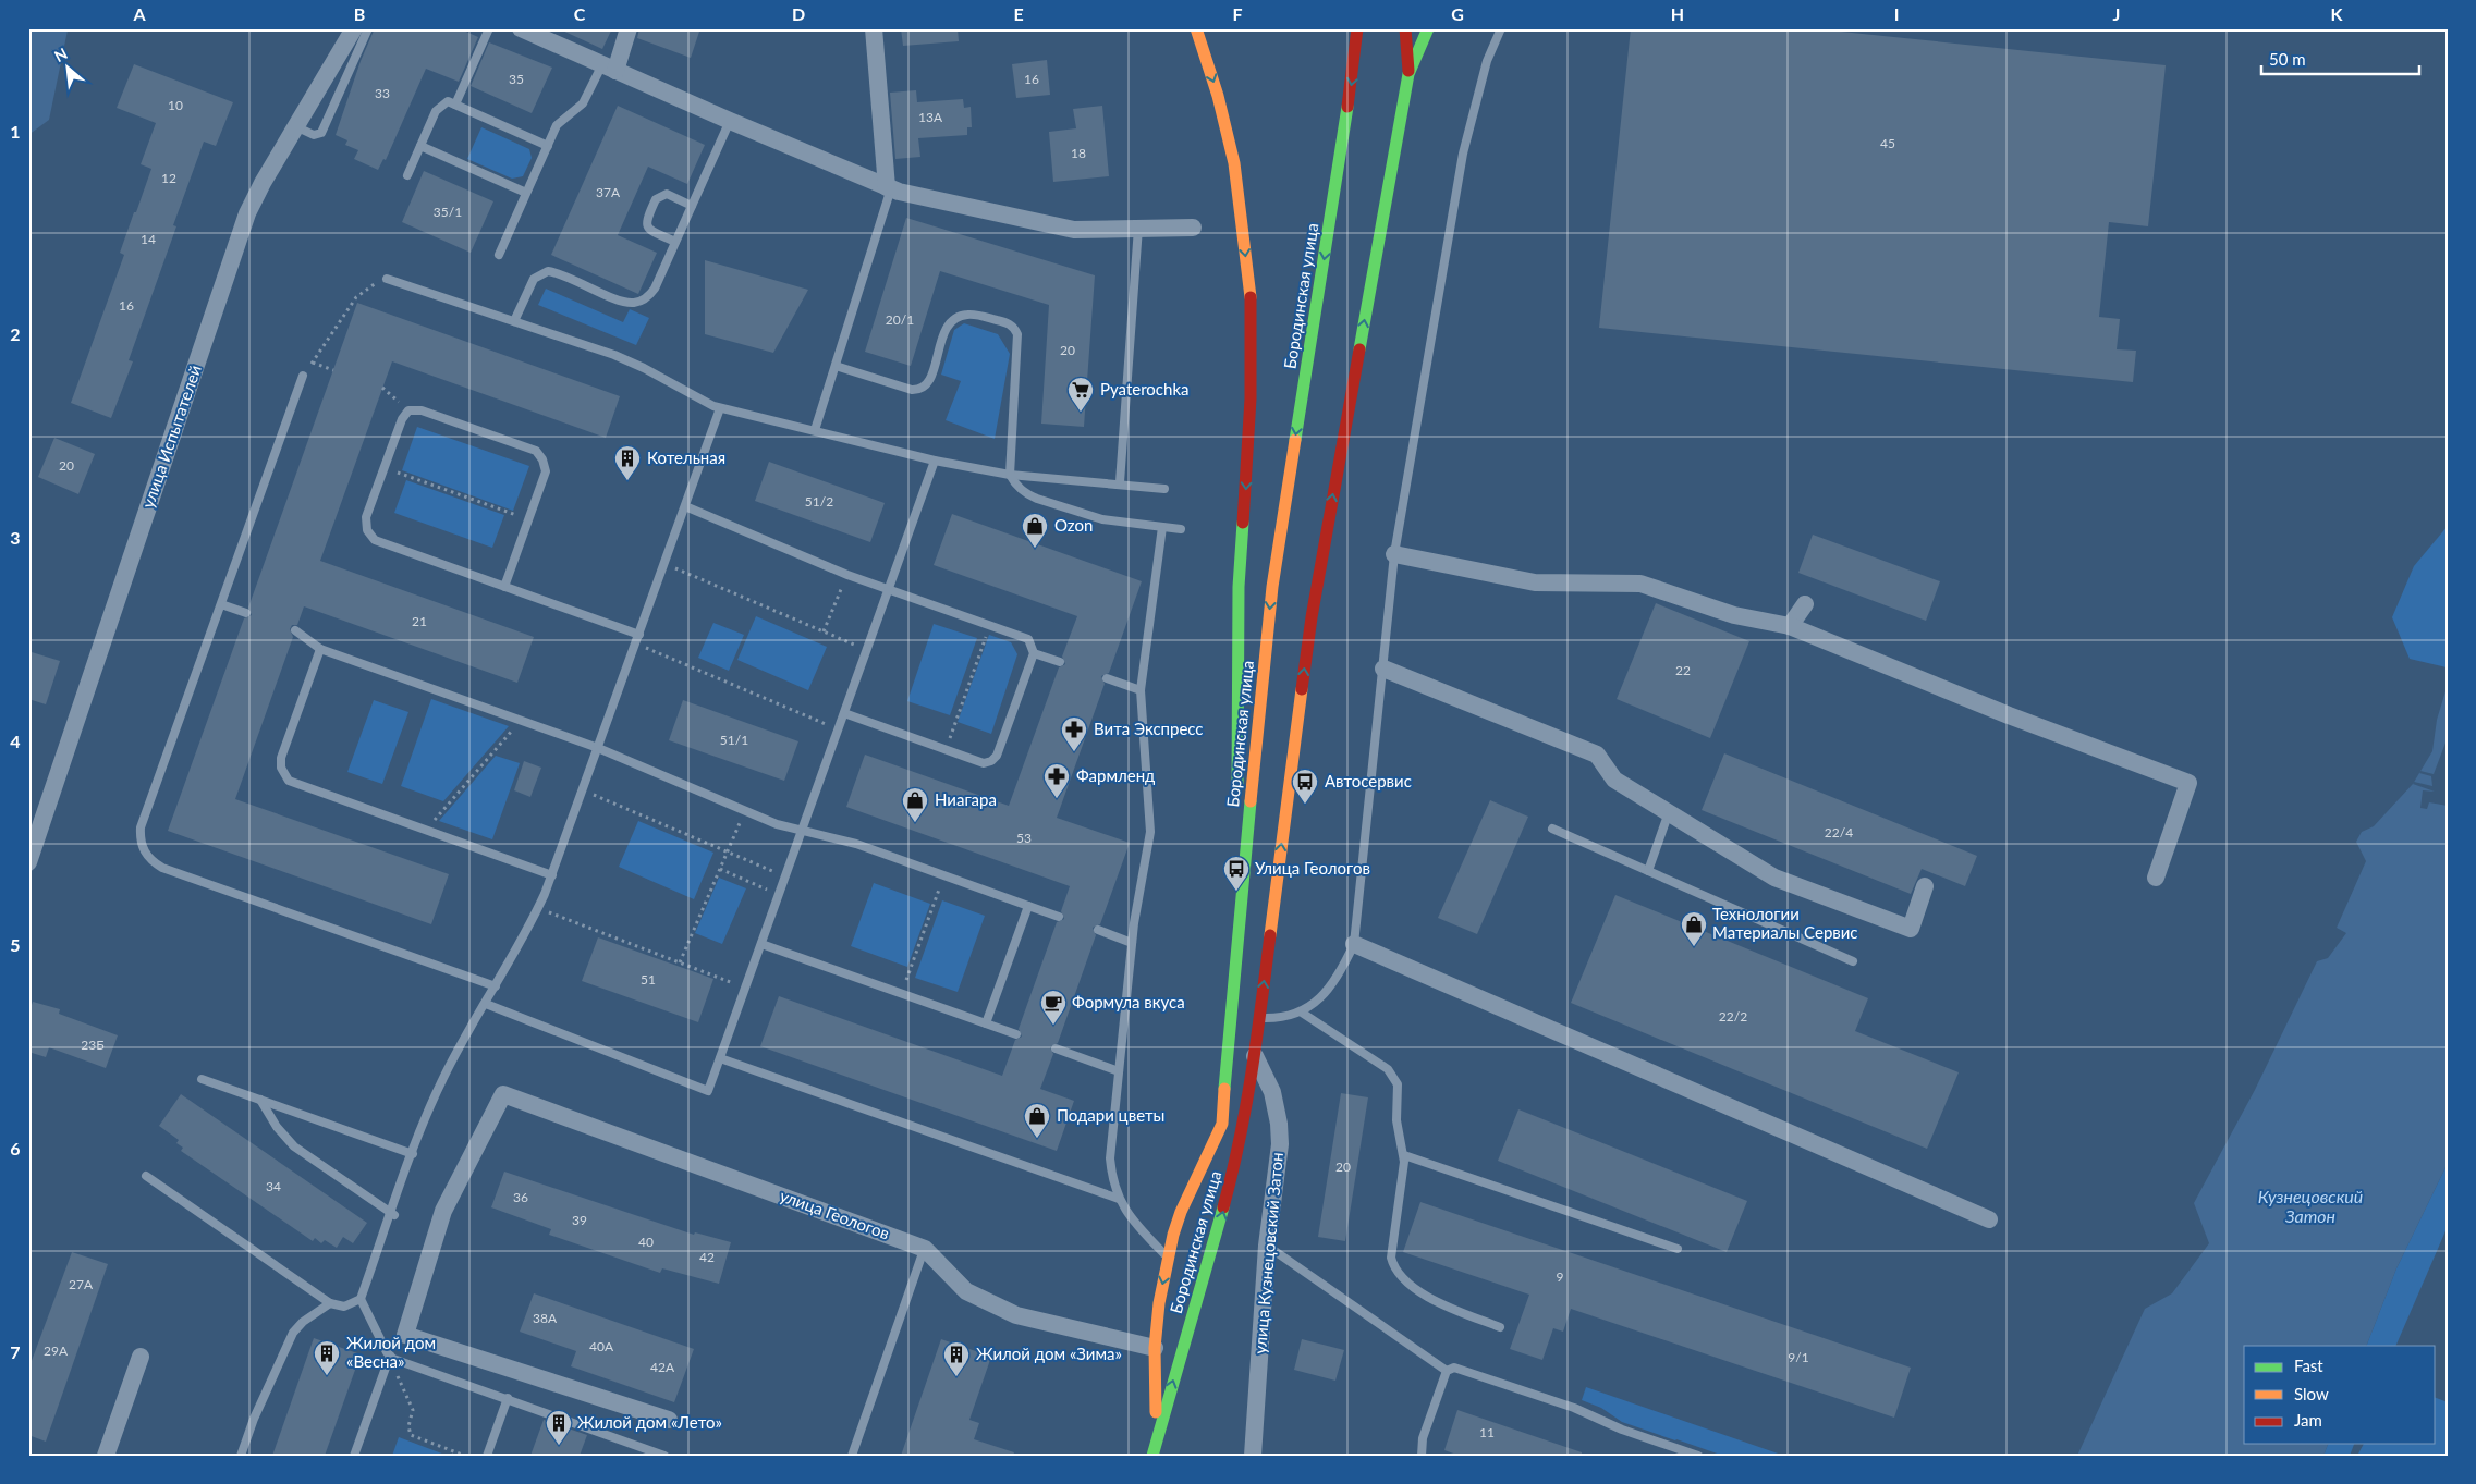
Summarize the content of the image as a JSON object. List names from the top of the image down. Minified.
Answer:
{"streets":{"street":["Бородинская улица","улица Испытателей","улица Геологов","улица Кузнецовский Затон"]},"crossings":[["Бородинская улица","улица Геологов"],["Бородинская улица","улица Кузнецовский Затон"]],"water":["Кузнецовский Затон"],"places":{"supermarket":["Pyaterochka"],"building":["Котельная","Жилой дом «Весна»","Жилой дом «Зима»","Жилой дом «Лето»"],"shop":["Ozon","Ниагара","Технологии Материалы Сервис","Подари цветы"],"pharmacy":["Вита Экспресс","Фармленд"],"bus stop":["Автосервис","Улица Геологов"],"cafe":["Формула вкуса"]},"house_numbers":["35","16","33","10","13А","45","18","12","37А","35/1","14","16","20/1","20","20","51/2","21","22","51/1","22/4","53","51","22/2","23Б","20","34","36","39","40","42","9","27А","38А","40А","29А","9/1","42А","11"],"legend":["Fast","Slow","Jam"],"scale_bar":"50 m","north":"top left","grid":{"columns":["A","B","C","D","E","F","G","H","I","J","K"],"rows":["1","2","3","4","5","6","7"]}}
